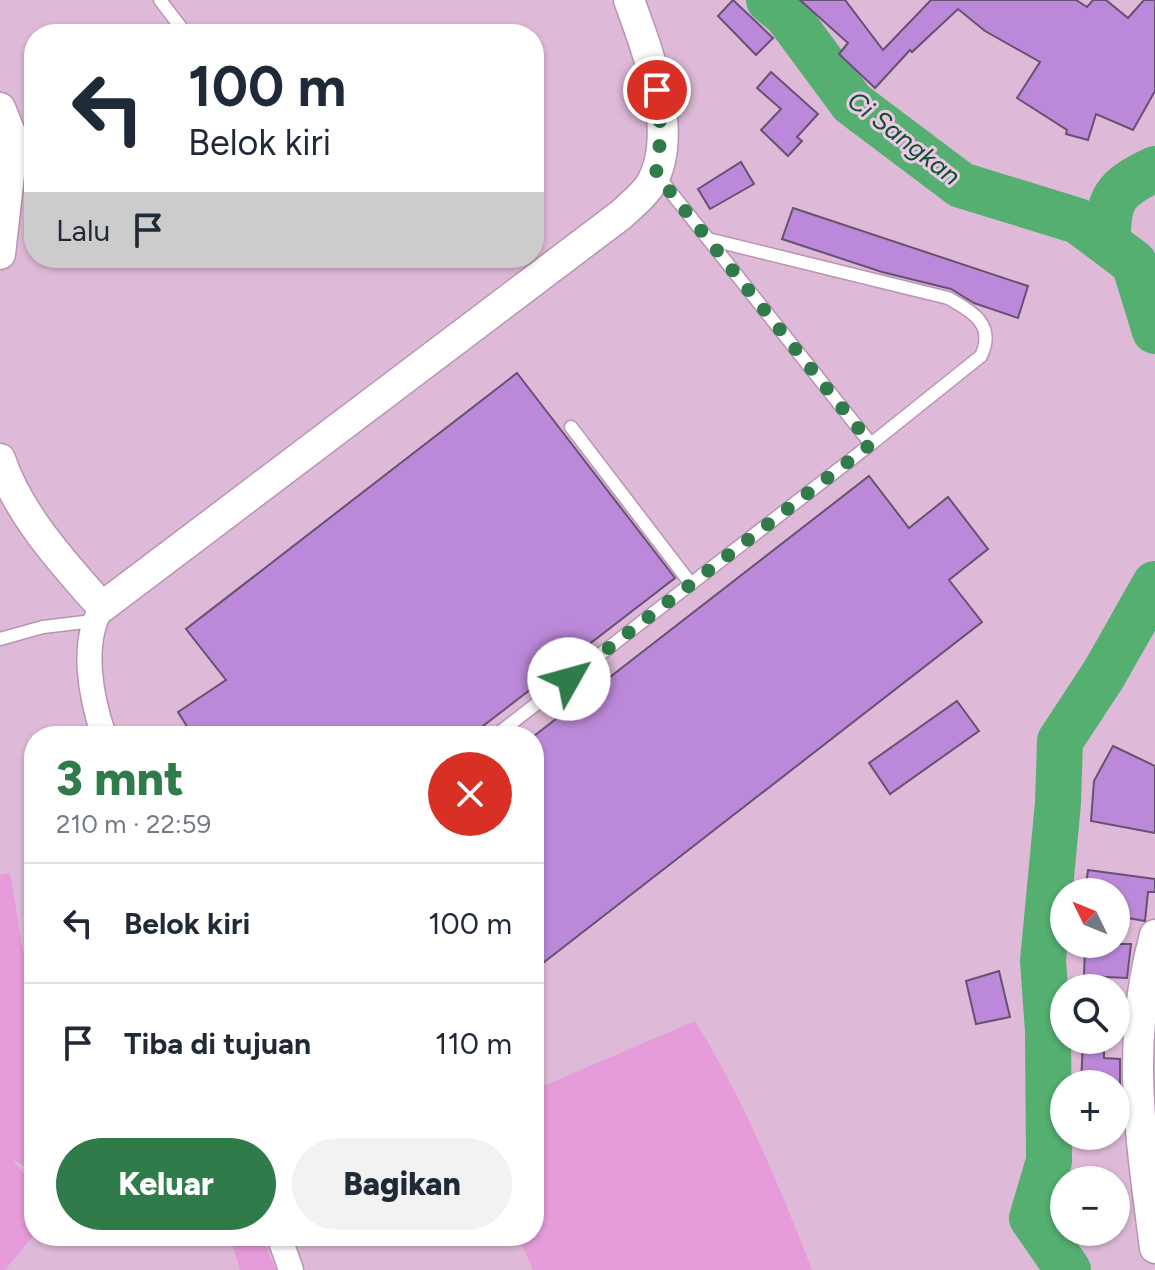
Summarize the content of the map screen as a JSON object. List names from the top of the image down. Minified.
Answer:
{"water":["Ci Sangkan"],"north":"top left","page":{"turn":["100 m","Belok kiri"],"then":"Lalu","heading":["3 mnt","210 m · 22:59"],"list":[{"name":"Belok kiri","value":"100 m"},{"name":"Tiba di tujuan","value":"110 m"}],"map_buttons":["+","−"],"buttons":["Keluar","Bagikan"]}}
